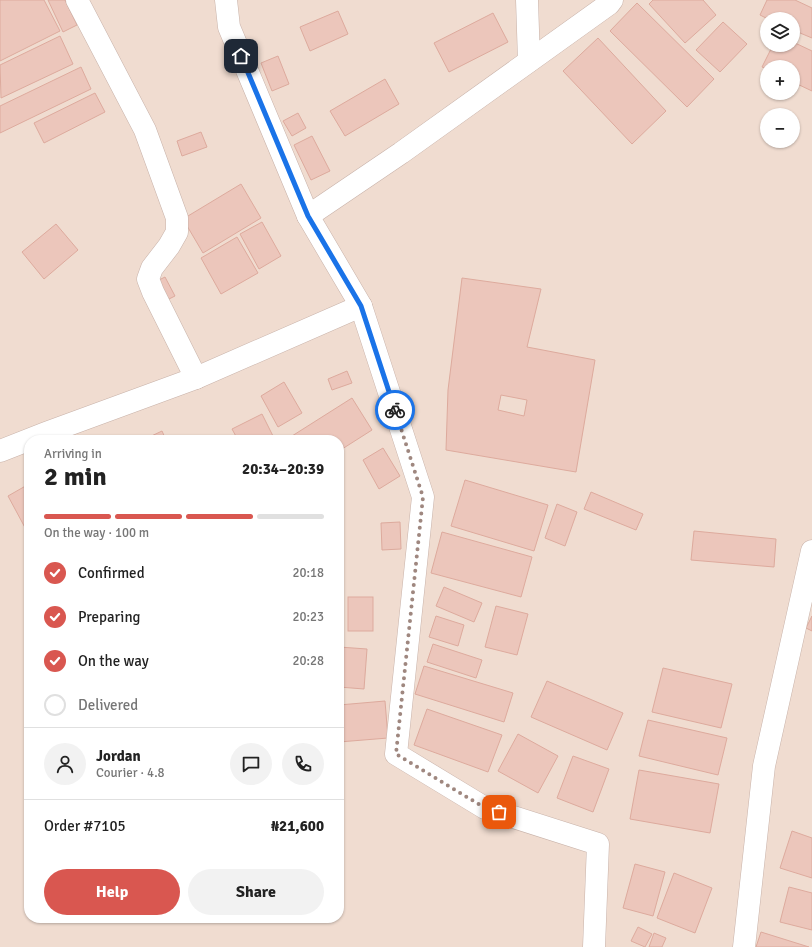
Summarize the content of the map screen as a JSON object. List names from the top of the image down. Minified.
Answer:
{"page":{"map_buttons":["+","−"],"heading":["2 min","Arriving in","20:34–20:39"],"panel":["Jordan","Courier · 4.8","Order #7105","₦21,600"],"bar":"On the way · 100 m","list":[["Confirmed","20:18"],["Preparing","20:23"],["On the way","20:28"],"Delivered"],"buttons":["Help","Share"]}}
